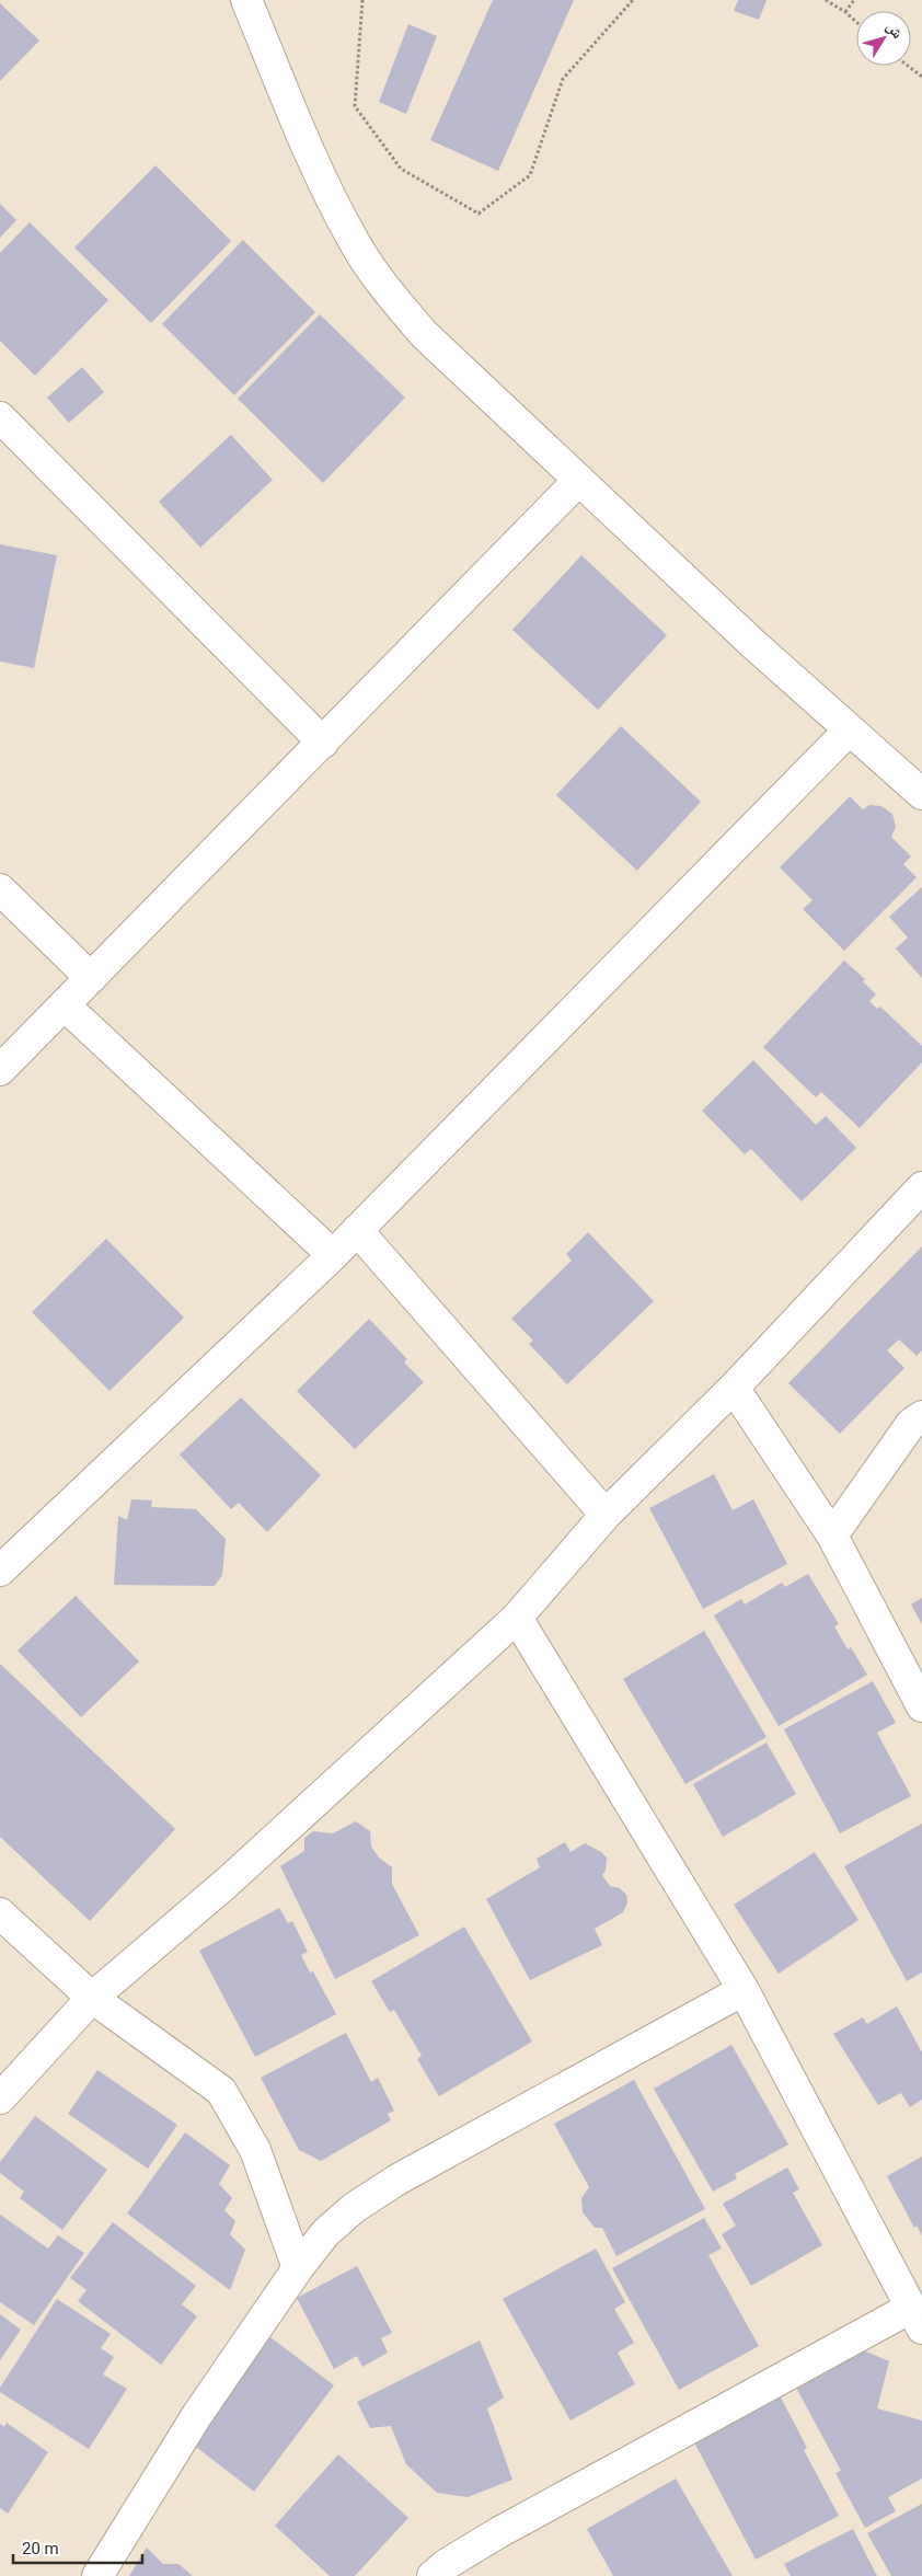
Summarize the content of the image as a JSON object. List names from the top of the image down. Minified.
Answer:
{"scale_bar":"20 m","north":"top right"}
